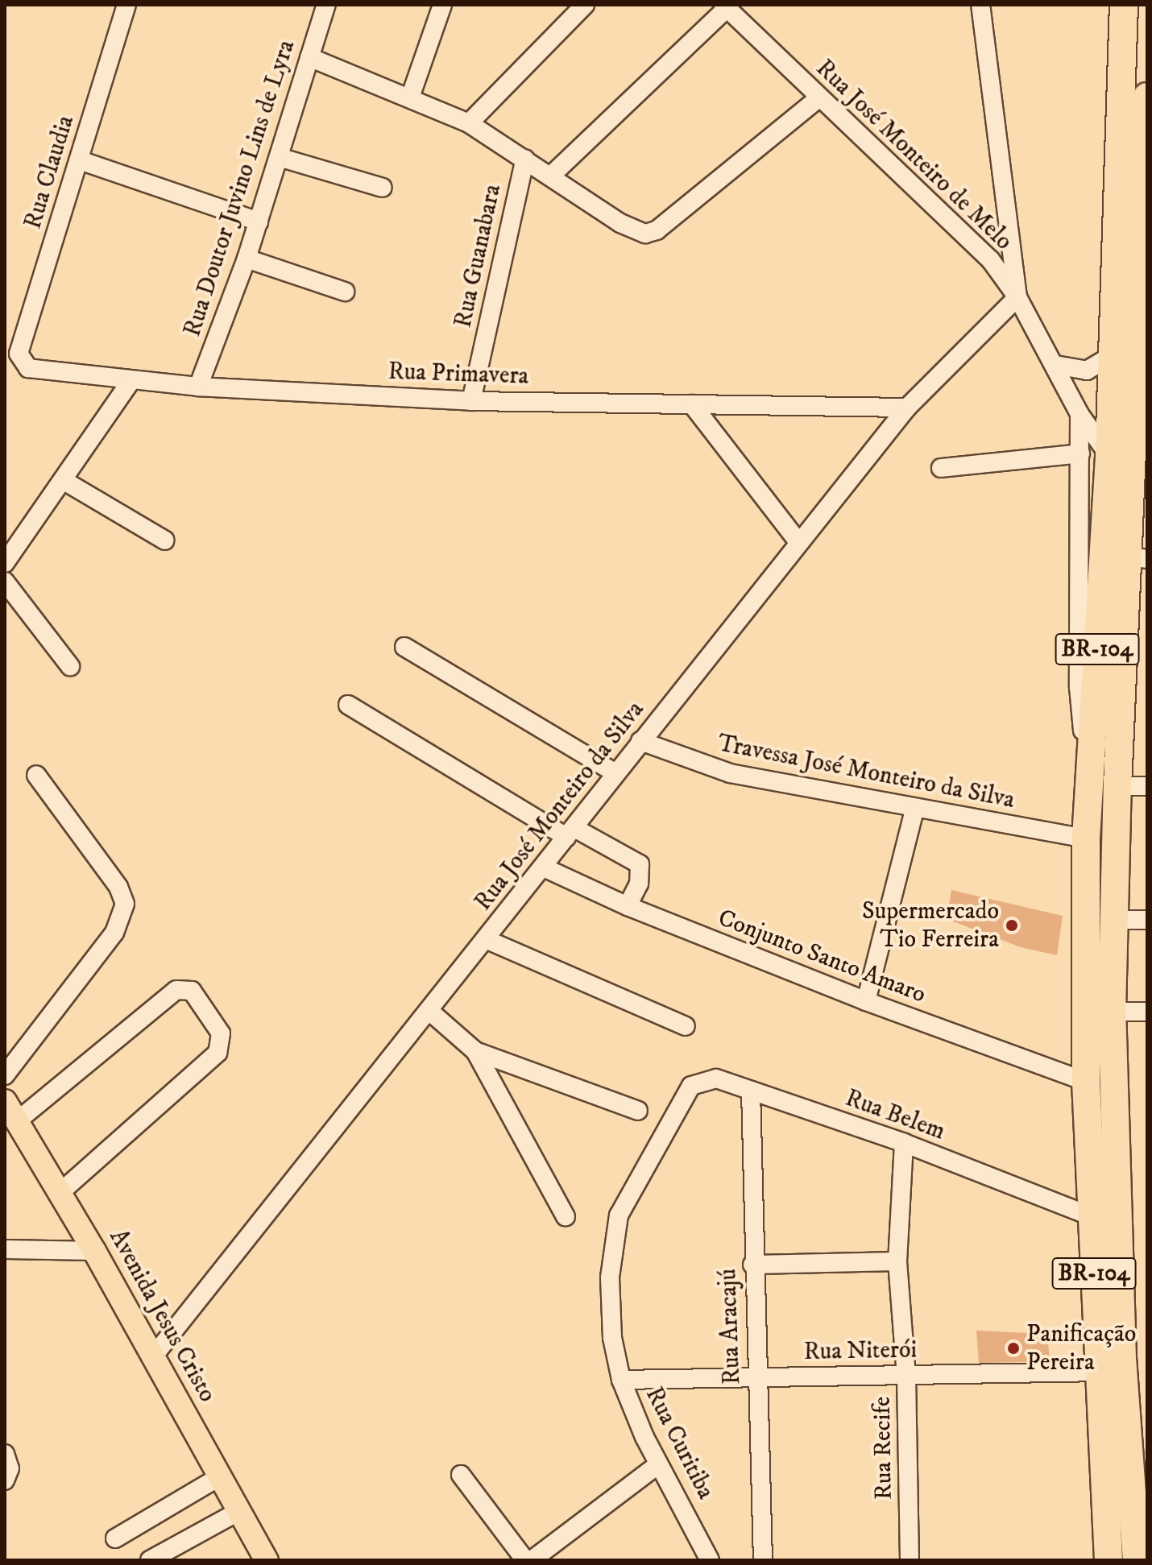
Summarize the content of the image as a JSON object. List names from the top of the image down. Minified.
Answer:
{"streets":{"highway":["BR-104"],"main road":["Avenida Jesus Cristo"],"street":["Rua José Monteiro de Melo","Rua Claudia","Rua Doutor Juvino Lins de Lyra","Rua Guanabara","Rua Primavera","Travessa José Monteiro da Silva","Rua José Monteiro da Silva","Conjunto Santo Amaro","Rua Belem","Rua Aracajú","Rua Niterói","Rua Curitiba","Rua Recife"]},"crossings":[["Rua José Monteiro de Melo","BR-104"],["Rua José Monteiro de Melo","Rua José Monteiro da Silva"],["Rua Claudia","Rua Primavera"],["Rua Doutor Juvino Lins de Lyra","Rua Primavera"],["Rua Guanabara","Rua Primavera"],["Rua Primavera","Rua José Monteiro da Silva"],["BR-104","Travessa José Monteiro da Silva"],["BR-104","Conjunto Santo Amaro"],["BR-104","Rua Belem"],["BR-104","Rua Niterói"],["Travessa José Monteiro da Silva","Rua José Monteiro da Silva"],["Rua José Monteiro da Silva","Conjunto Santo Amaro"],["Rua José Monteiro da Silva","Avenida Jesus Cristo"],["Rua Belem","Rua Aracajú"],["Rua Belem","Rua Curitiba"],["Rua Belem","Rua Recife"],["Rua Aracajú","Rua Niterói"],["Rua Niterói","Rua Curitiba"],["Rua Niterói","Rua Recife"]],"places":["Supermercado Tio Ferreira","Panificação Pereira"]}
